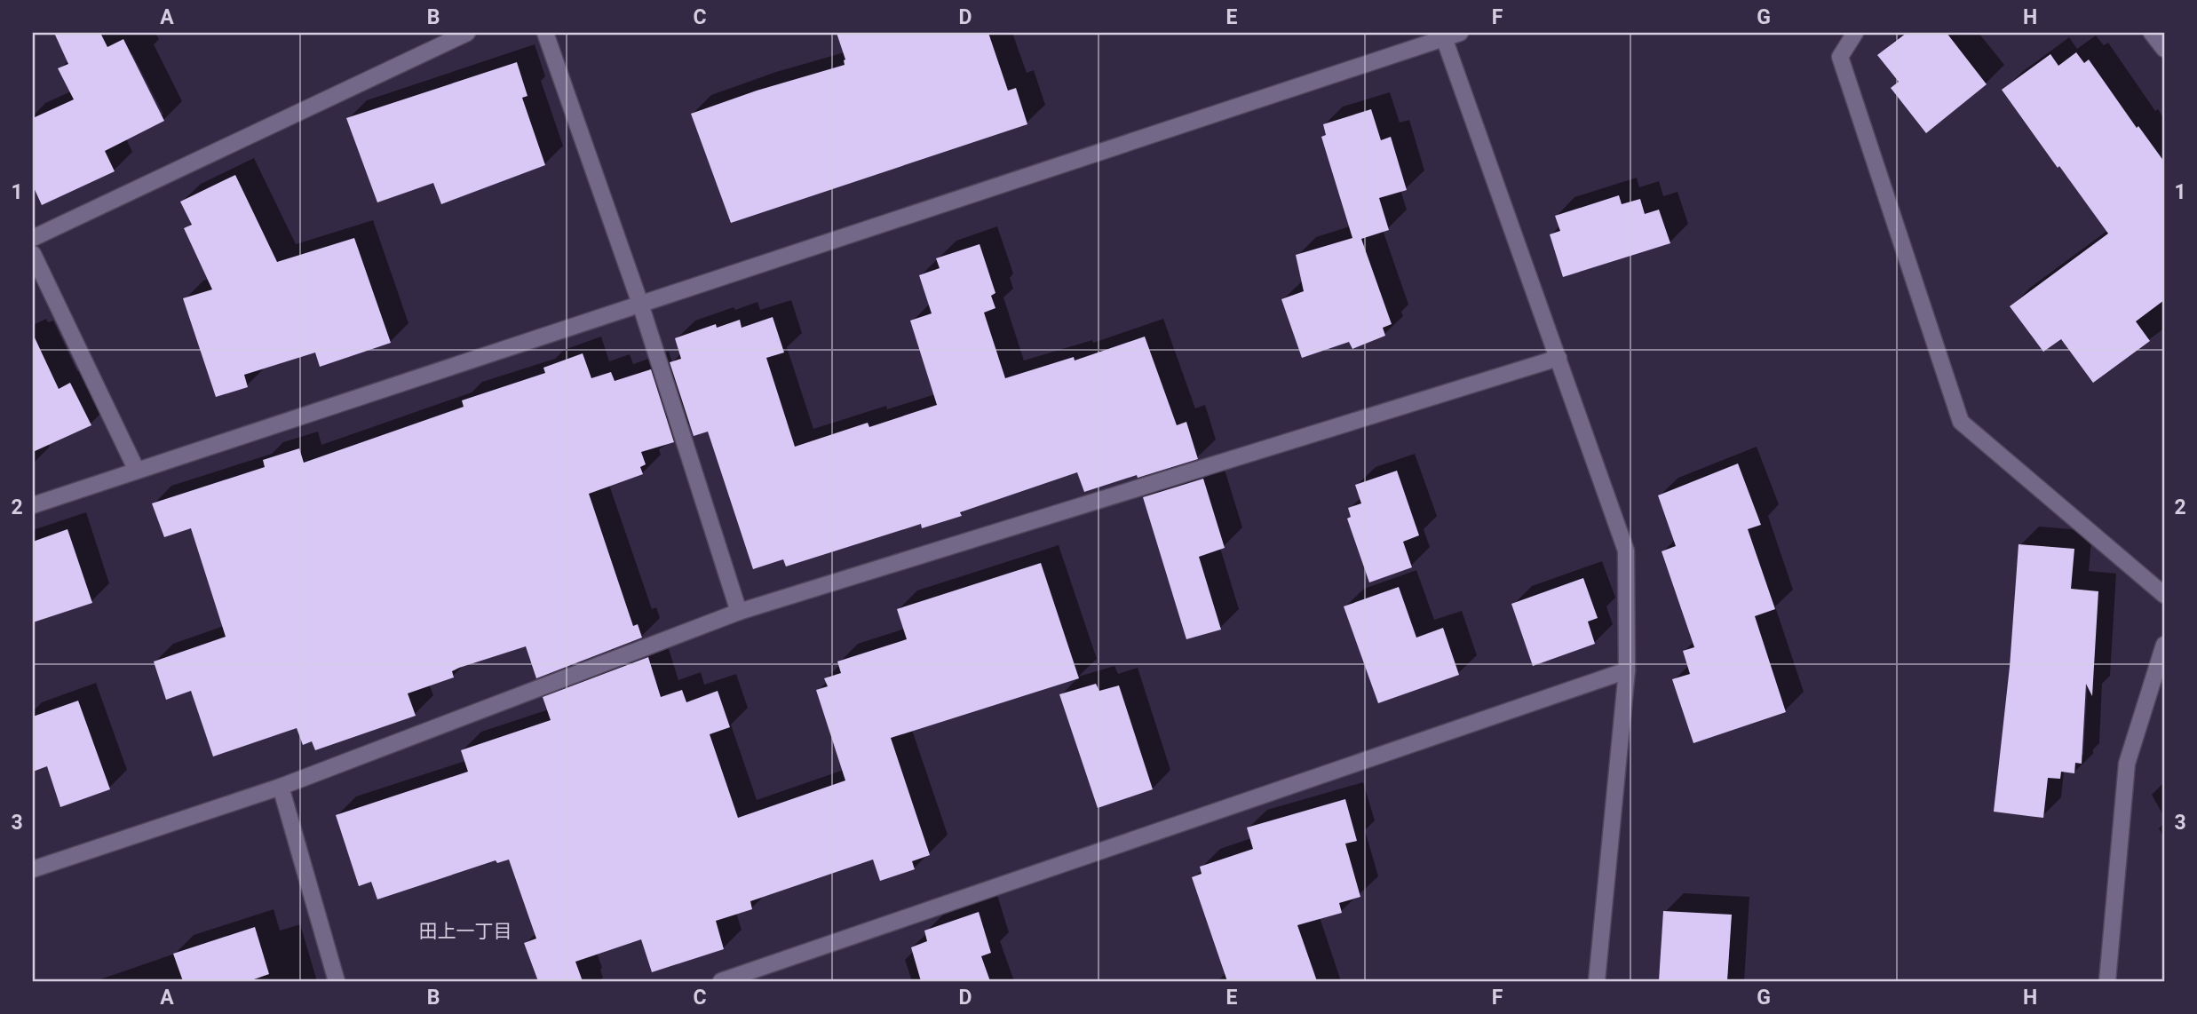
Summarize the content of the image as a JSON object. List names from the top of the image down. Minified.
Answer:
{"districts":["田上一丁目"],"grid":{"columns":["A","B","C","D","E","F","G","H"],"rows":["1","2","3"]}}
